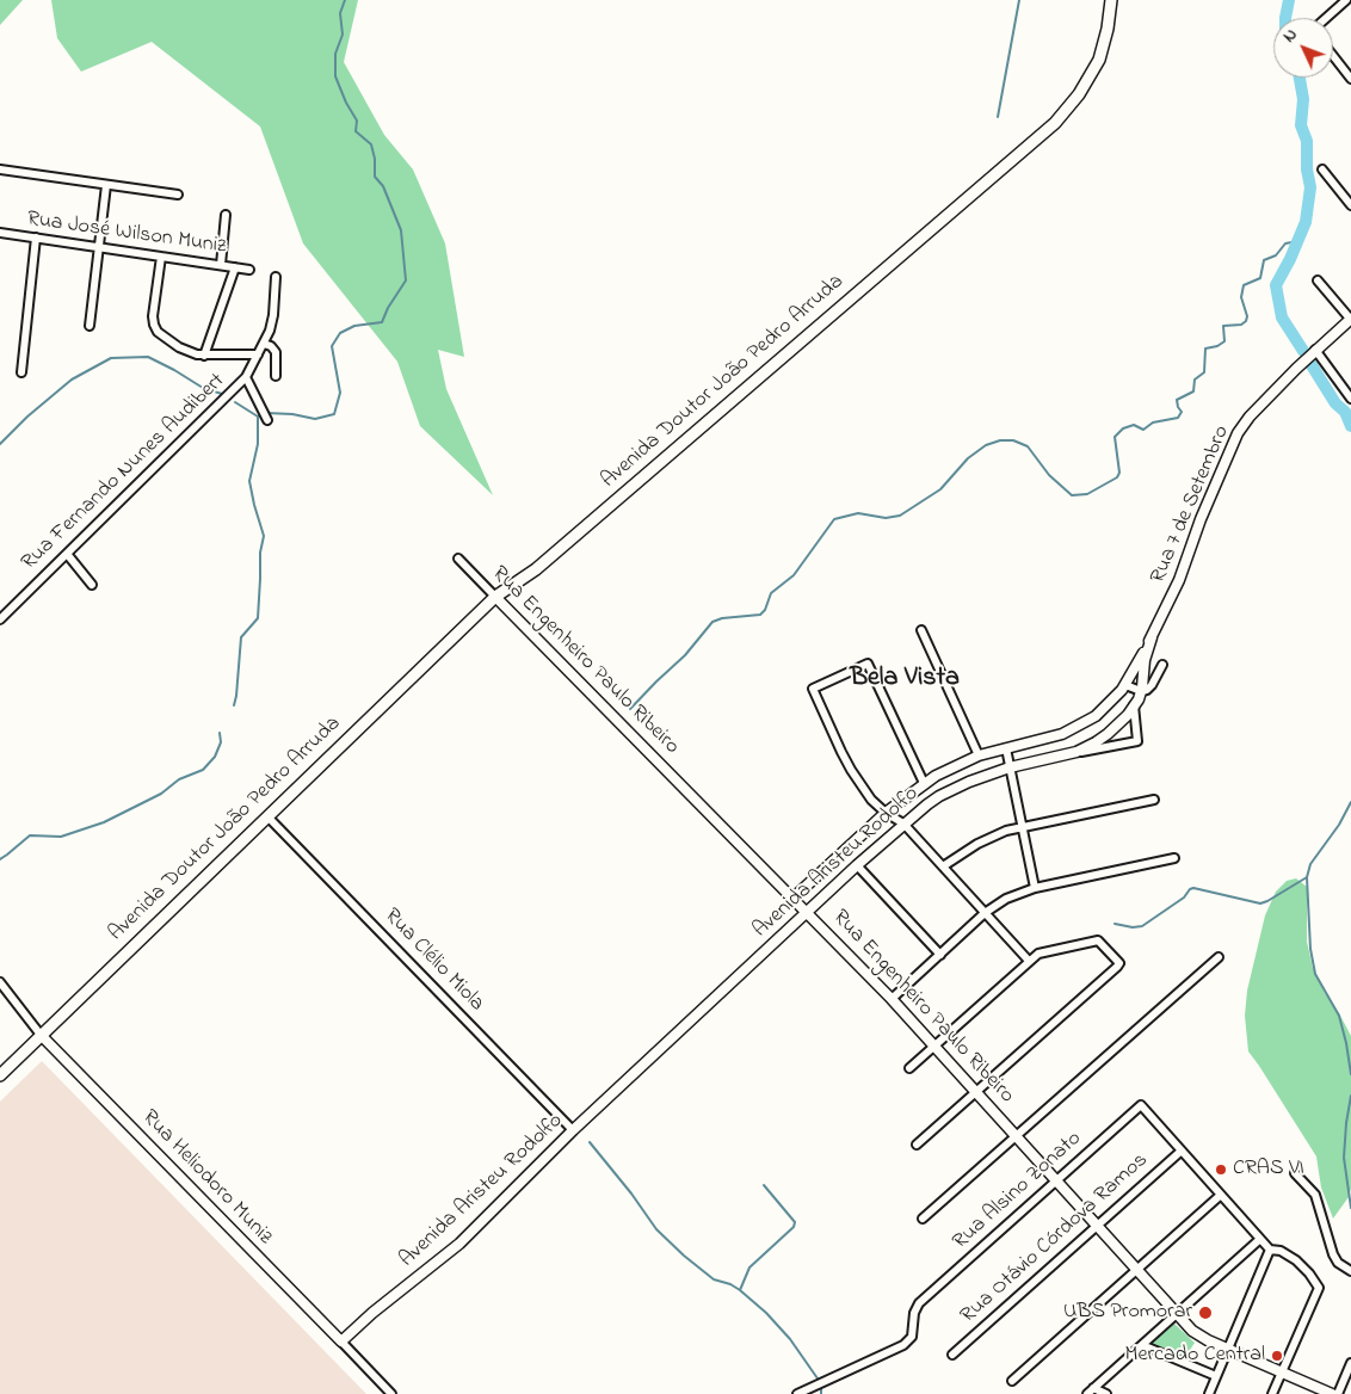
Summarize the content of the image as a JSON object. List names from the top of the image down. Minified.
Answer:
{"streets":{"main road":["Avenida Doutor João Pedro Arruda"],"street":["Rua José Wilson Muniz","Rua Fernando Nunes Audibert","Rua 7 de Setembro","Rua Engenheiro Paulo Ribeiro","Avenida Aristeu Rodolfo","Rua Clélio Miola","Rua Heliodoro Muniz","Rua Alsino Zonato","Rua Otávio Córdova Ramos"]},"crossings":[["Avenida Doutor João Pedro Arruda","Rua Engenheiro Paulo Ribeiro"],["Avenida Doutor João Pedro Arruda","Rua Clélio Miola"],["Avenida Doutor João Pedro Arruda","Rua Heliodoro Muniz"],["Rua 7 de Setembro","Avenida Aristeu Rodolfo"],["Rua Engenheiro Paulo Ribeiro","Avenida Aristeu Rodolfo"],["Rua Engenheiro Paulo Ribeiro","Rua Alsino Zonato"],["Rua Engenheiro Paulo Ribeiro","Rua Otávio Córdova Ramos"],["Avenida Aristeu Rodolfo","Rua Clélio Miola"],["Avenida Aristeu Rodolfo","Rua Heliodoro Muniz"],["Rua Alsino Zonato","Rua Otávio Córdova Ramos"]],"districts":["Bela Vista"],"places":["CRAS VI","UBS Promorar","Mercado Central"],"north":"top left"}
